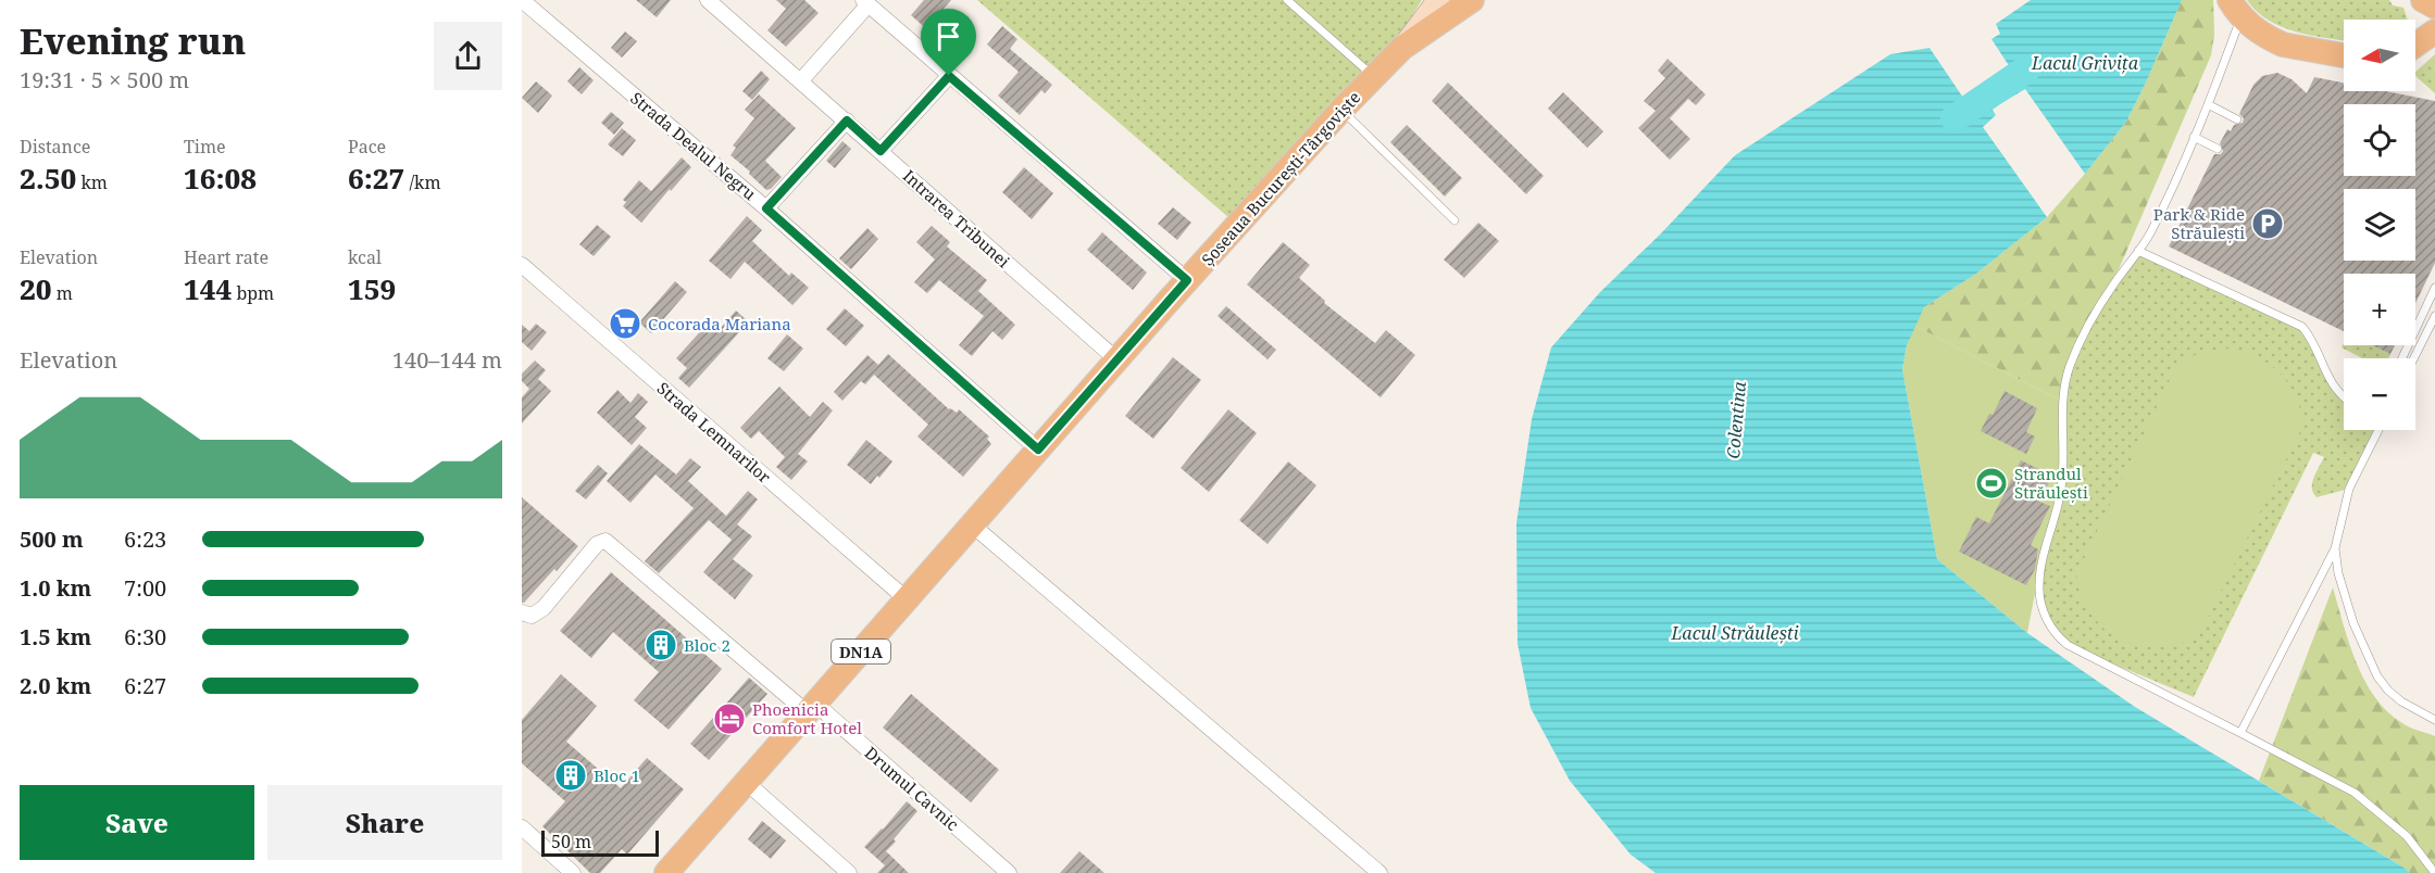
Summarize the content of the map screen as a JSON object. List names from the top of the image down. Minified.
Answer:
{"streets":{"main road":["Șoseaua București-Târgoviște","DN1A"],"street":["Strada Dealul Negru","Intrarea Tribunei","Strada Lemnarilor","Drumul Cavnic"]},"crossings":[["Strada Dealul Negru","Șoseaua București-Târgoviște"],["Șoseaua București-Târgoviște","Intrarea Tribunei"],["Șoseaua București-Târgoviște","Strada Lemnarilor"],["Șoseaua București-Târgoviște","Drumul Cavnic"]],"water":["Lacul Grivița","Colentina","Lacul Străulești"],"places":{"parking":["Park & Ride Străulești"],"supermarket":["Cocorada Mariana"],"sports":["Ștrandul Străulești"],"building":["Bloc 2","Bloc 1"],"hotel":["Phoenicia Comfort Hotel"]},"scale_bar":"50 m","north":"left","page":{"heading":["Evening run","19:31 · 5 × 500 m"],"map_buttons":["+","−"],"stats":[["Distance","2.50 km"],["Time","16:08"],["Pace","6:27 /km"],["Elevation","20 m"],["Heart rate","144 bpm"],["kcal","159"]],"chart":["Elevation","140–144 m"],"list":[{"name":"500 m","note":"6:23"},{"name":"1.0 km","note":"7:00"},{"name":"1.5 km","note":"6:30"},{"name":"2.0 km","note":"6:27"}],"buttons":["Save","Share"],"scale":"50 m"}}
